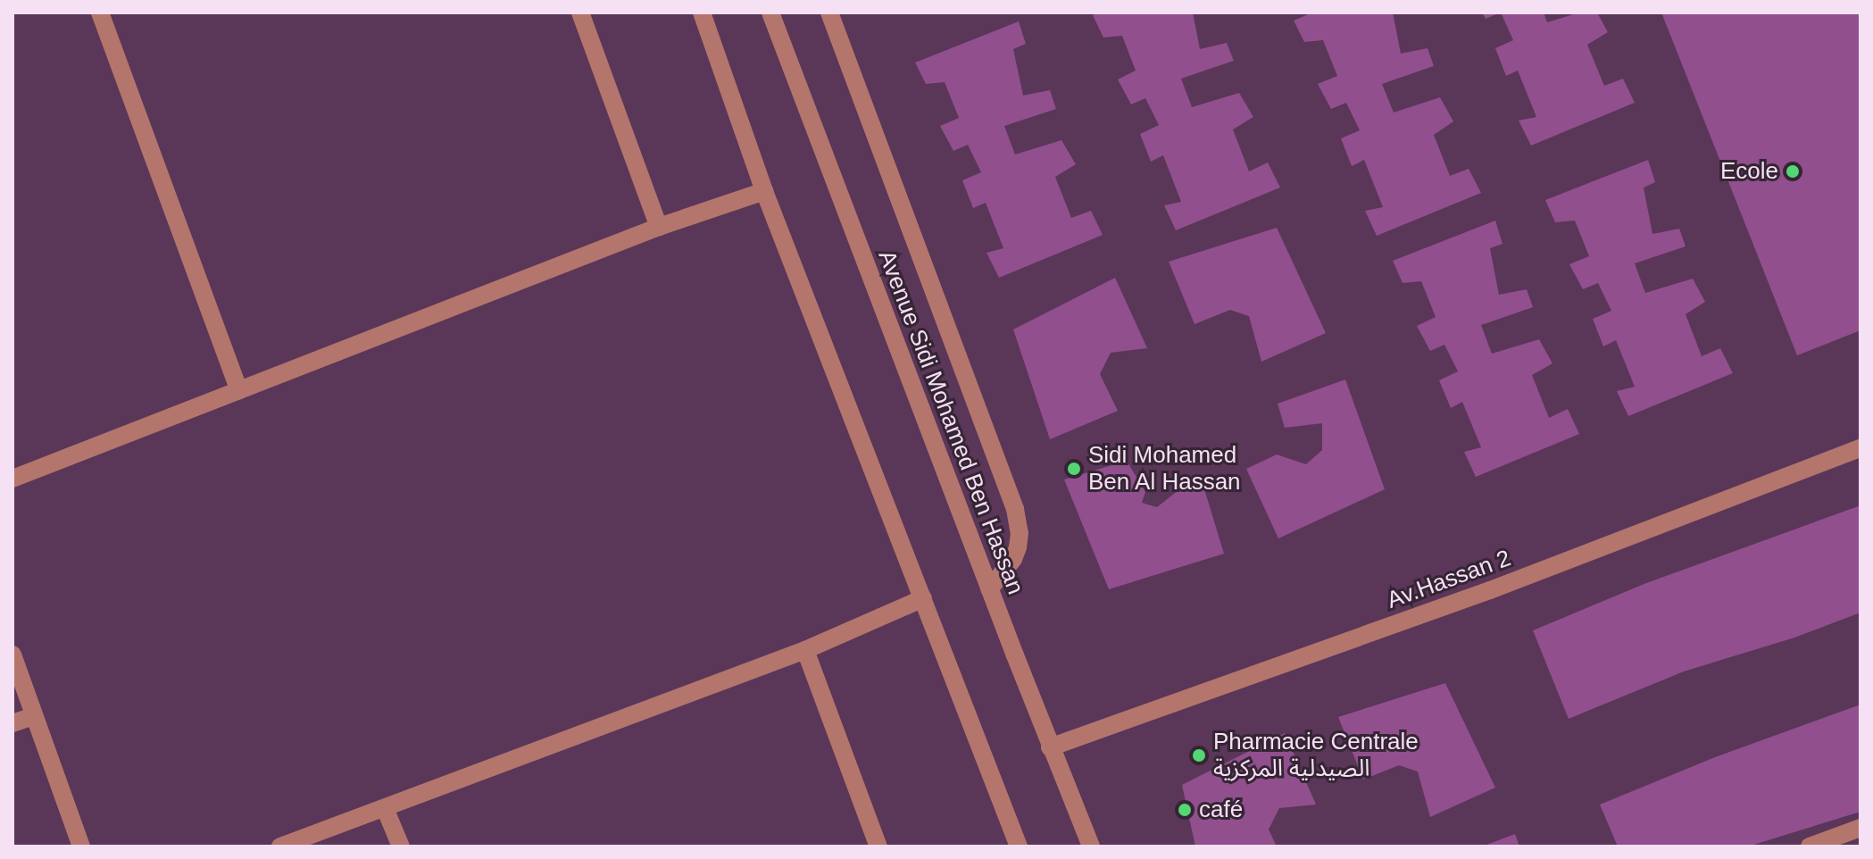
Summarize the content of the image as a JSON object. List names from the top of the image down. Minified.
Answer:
{"streets":{"street":["Avenue Sidi Mohamed Ben Hassan","Av.Hassan 2"]},"crossings":[["Avenue Sidi Mohamed Ben Hassan","Av.Hassan 2"]],"places":["Ecole","Sidi Mohamed Ben Al Hassan","Pharmacie Centrale الصيدلية المركزية","café"]}
